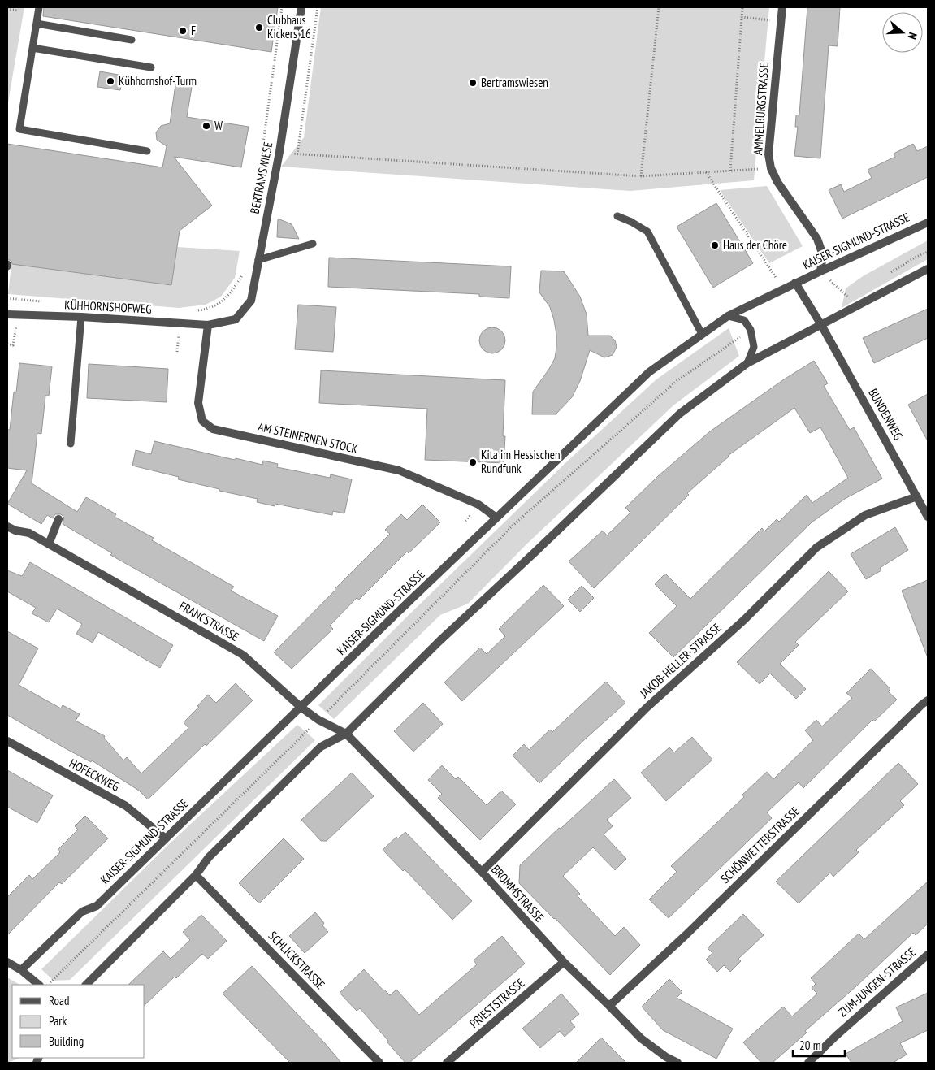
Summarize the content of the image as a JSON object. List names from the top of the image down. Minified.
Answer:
{"streets":{"street":["AMMELBURGSTRASSE","BERTRAMSWIESE","KAISER-SIGMUND-STRASSE","KÜHHORNSHOFWEG","BUNDENWEG","AM STEINERNEN STOCK","FRANCSTRASSE","JAKOB-HELLER-STRASSE","HOFECKWEG","SCHÖNWETTERSTRASSE","BROMMSTRASSE","SCHLICKSTRASSE","ZUM-JUNGEN-STRASSE","PRIESTSTRASSE"]},"crossings":[["AMMELBURGSTRASSE","KAISER-SIGMUND-STRASSE"],["BERTRAMSWIESE","KÜHHORNSHOFWEG"],["BERTRAMSWIESE","AM STEINERNEN STOCK"],["KAISER-SIGMUND-STRASSE","BUNDENWEG"],["KAISER-SIGMUND-STRASSE","AM STEINERNEN STOCK"],["KAISER-SIGMUND-STRASSE","FRANCSTRASSE"],["KAISER-SIGMUND-STRASSE","HOFECKWEG"],["KÜHHORNSHOFWEG","AM STEINERNEN STOCK"],["BUNDENWEG","JAKOB-HELLER-STRASSE"],["FRANCSTRASSE","BROMMSTRASSE"],["JAKOB-HELLER-STRASSE","BROMMSTRASSE"],["SCHÖNWETTERSTRASSE","BROMMSTRASSE"],["BROMMSTRASSE","PRIESTSTRASSE"]],"places":["Clubhaus Kickers 16","F","Kühhornshof-Turm","Bertramswiesen","W","Haus der Chöre","Kita im Hessischen Rundfunk"],"legend":["Road","Park","Building"],"scale_bar":"20 m","north":"right"}
